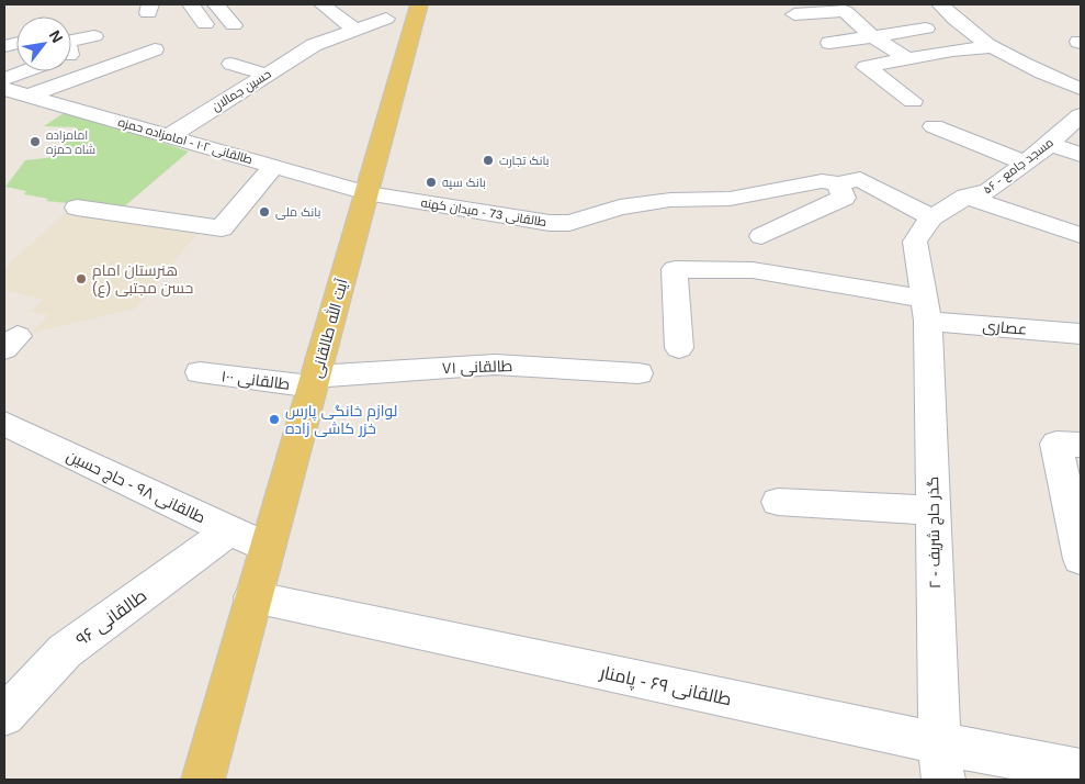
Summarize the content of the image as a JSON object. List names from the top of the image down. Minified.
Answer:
{"streets":{"main road":["آیت الله طالقانی"],"street":["حسین جمالان","طالقانی ۱۰۲ - امامزاده حمزه","۵۶ - مسجد جامع","طالقانی 73 - میدان کهنه","عصاری","طالقانی ۷۱","طالقانی ۱۰۰","طالقانی ۹۸ - حاج حسین","۲ - گذر حاج شریف","طالقانی ۹۶","طالقانی ۶۹ - پامنار"]},"crossings":[["حسین جمالان","طالقانی ۱۰۲ - امامزاده حمزه"],["حسین جمالان","آیت الله طالقانی"],["طالقانی ۱۰۲ - امامزاده حمزه","طالقانی 73 - میدان کهنه"],["طالقانی ۱۰۲ - امامزاده حمزه","آیت الله طالقانی"],["۵۶ - مسجد جامع","عصاری"],["۵۶ - مسجد جامع","۲ - گذر حاج شریف"],["طالقانی 73 - میدان کهنه","آیت الله طالقانی"],["عصاری","۲ - گذر حاج شریف"],["آیت الله طالقانی","طالقانی ۷۱"],["آیت الله طالقانی","طالقانی ۱۰۰"],["آیت الله طالقانی","طالقانی ۹۸ - حاج حسین"],["آیت الله طالقانی","طالقانی ۶۹ - پامنار"],["طالقانی ۷۱","طالقانی ۱۰۰"],["طالقانی ۹۸ - حاج حسین","طالقانی ۹۶"],["۲ - گذر حاج شریف","طالقانی ۶۹ - پامنار"]],"places":["امامزاده شاه حمزه","بانک تجارت","بانک سپه","بانک ملی","هنرستان امام حسن مجتبی (ع)","لوازم خانگی پارس خزر کاشی زاده"],"north":"top right"}
